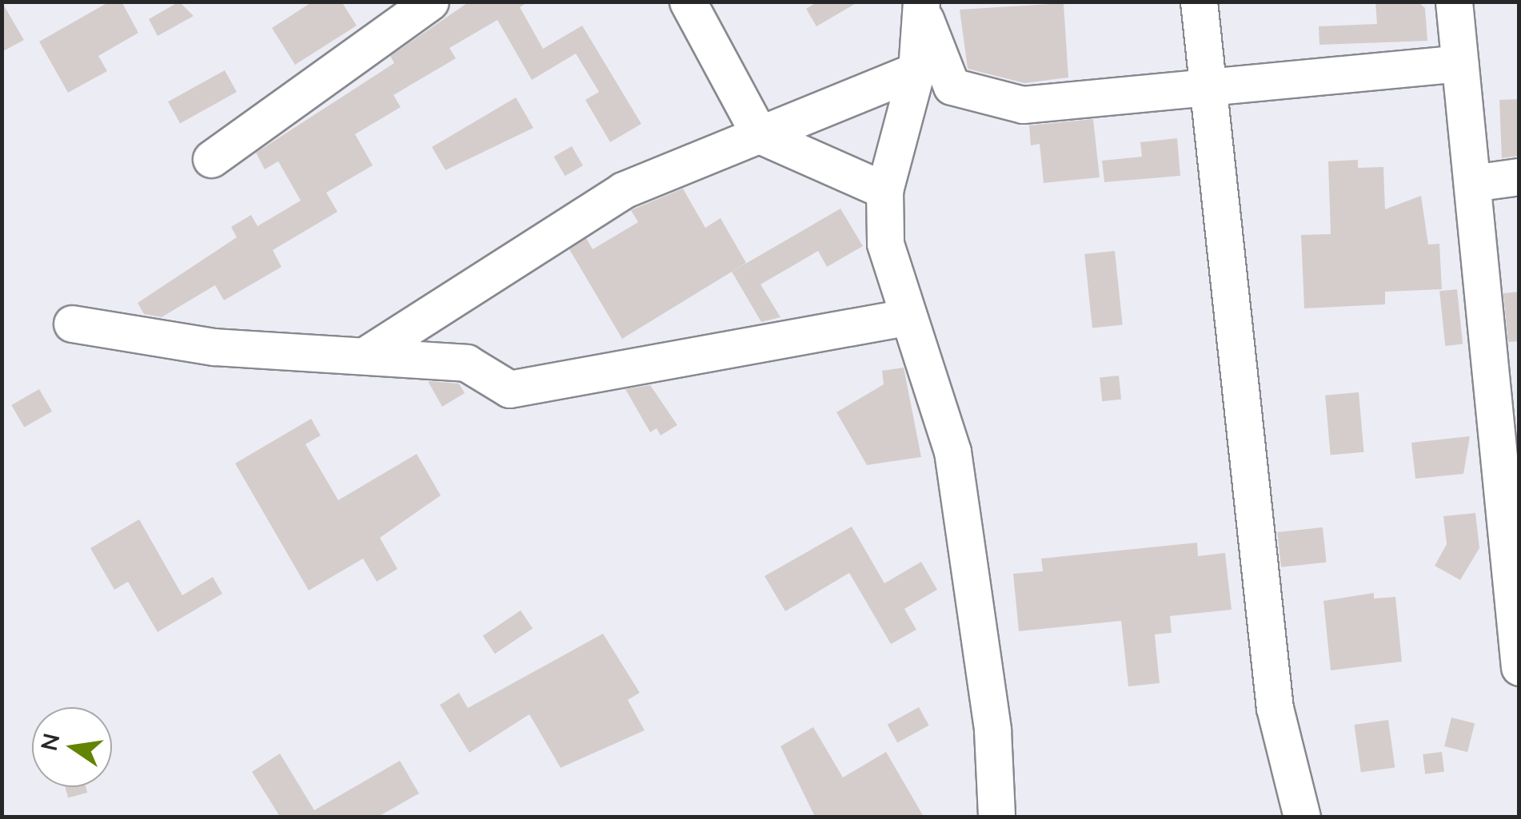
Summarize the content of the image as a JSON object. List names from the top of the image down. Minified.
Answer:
{"north":"left"}
